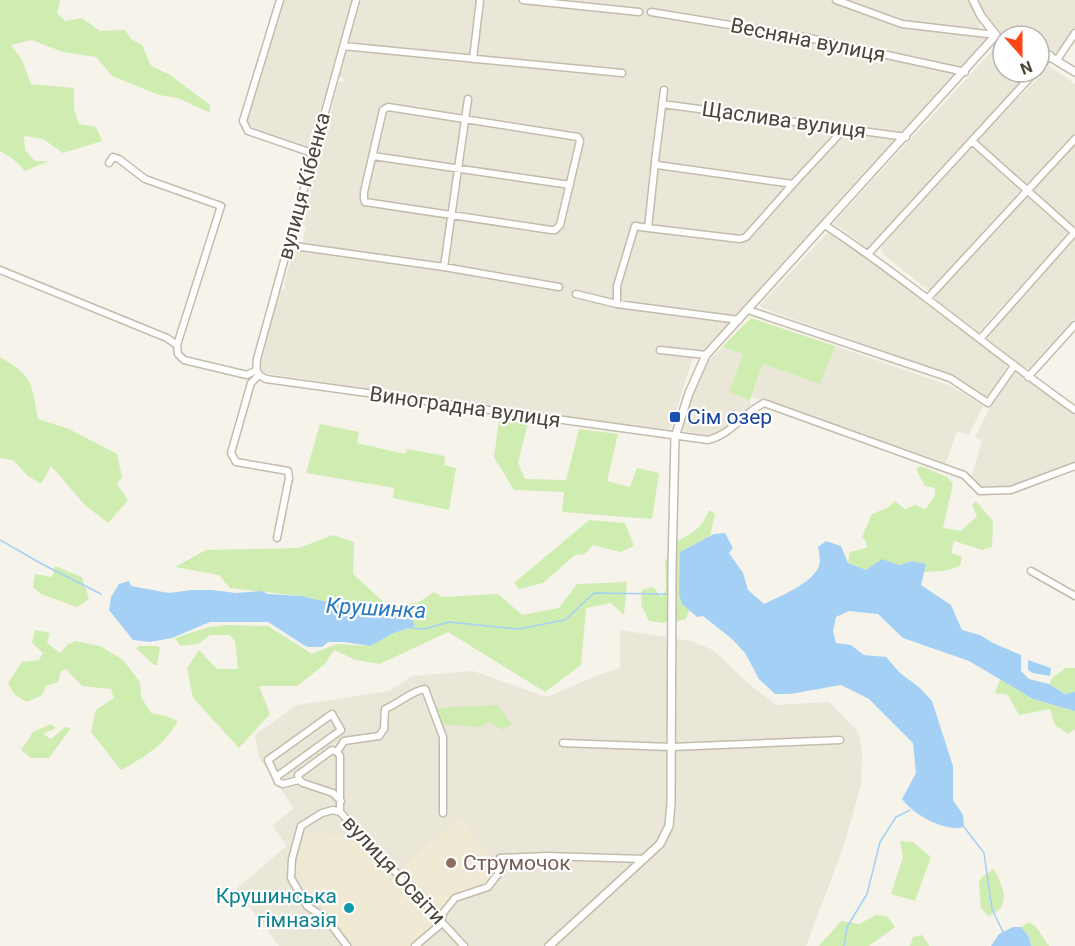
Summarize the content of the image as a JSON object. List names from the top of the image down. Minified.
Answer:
{"streets":{"street":["Весняна вулиця","Щаслива вулиця","вулиця Кібенка","Виноградна вулиця","вулиця Освіти"]},"crossings":[["вулиця Кібенка","Виноградна вулиця"]],"water":["Крушинка"],"places":{"transit":["Сім озер"],"other":["Струмочок","Крушинська гімназія"]},"north":"bottom"}
